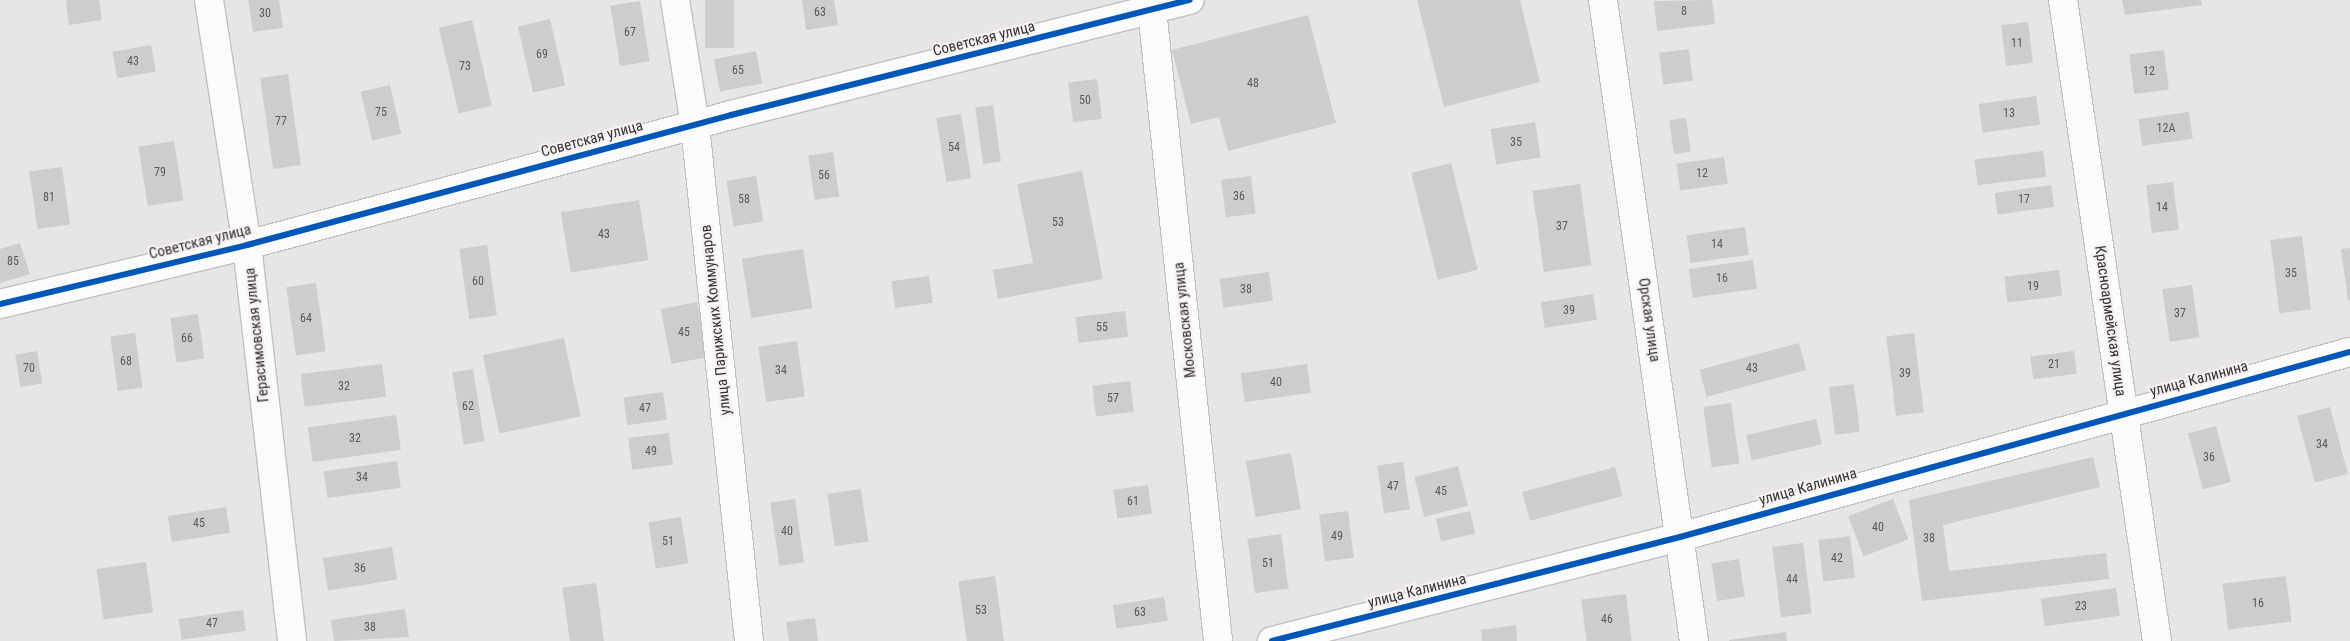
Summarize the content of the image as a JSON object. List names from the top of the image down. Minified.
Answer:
{"streets":{"street":["Советская улица","улица Парижских Коммунаров","Московская улица","Орская улица","Красноармейская улица","Герасимовская улица","улица Калинина"]},"crossings":[["Советская улица","улица Парижских Коммунаров"],["Советская улица","Московская улица"],["Советская улица","Герасимовская улица"],["Орская улица","улица Калинина"],["Красноармейская улица","улица Калинина"]],"house_numbers":["8","63","30","67","11","69","43","73","65","12","48","50","75","13","77","12А","35","54","79","12","56","36","81","58","17","14","53","37","43","14","85","35","16","60","19","38","39","37","64","55","45","66","68","21","70","43","34","39","40","32","57","62","47","32","34","49","36","34","47","45","61","45","40","40","49","38","51","42","51","36","44","16","23","53","63","46","47","38"]}
